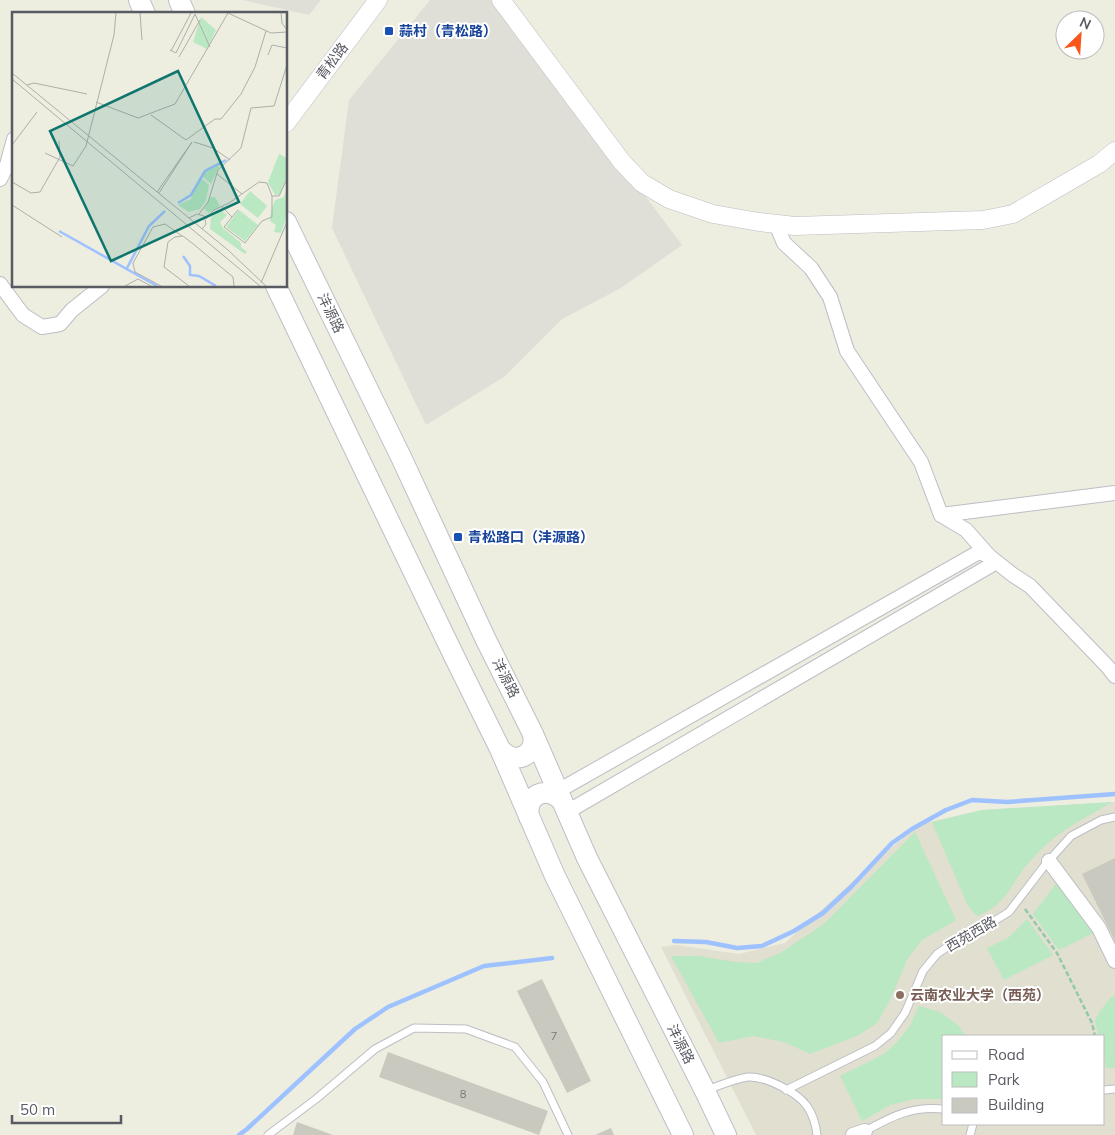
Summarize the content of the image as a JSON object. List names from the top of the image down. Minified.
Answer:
{"streets":{"main road":["沣源路"],"street":["青松路"],"lane":["西苑西路"]},"places":{"transit":["蒜村（青松路）","青松路口（沣源路）"],"other":["云南农业大学（西苑）"]},"house_numbers":["7","8"],"legend":["Road","Park","Building"],"scale_bar":"50 m","north":"top right"}
